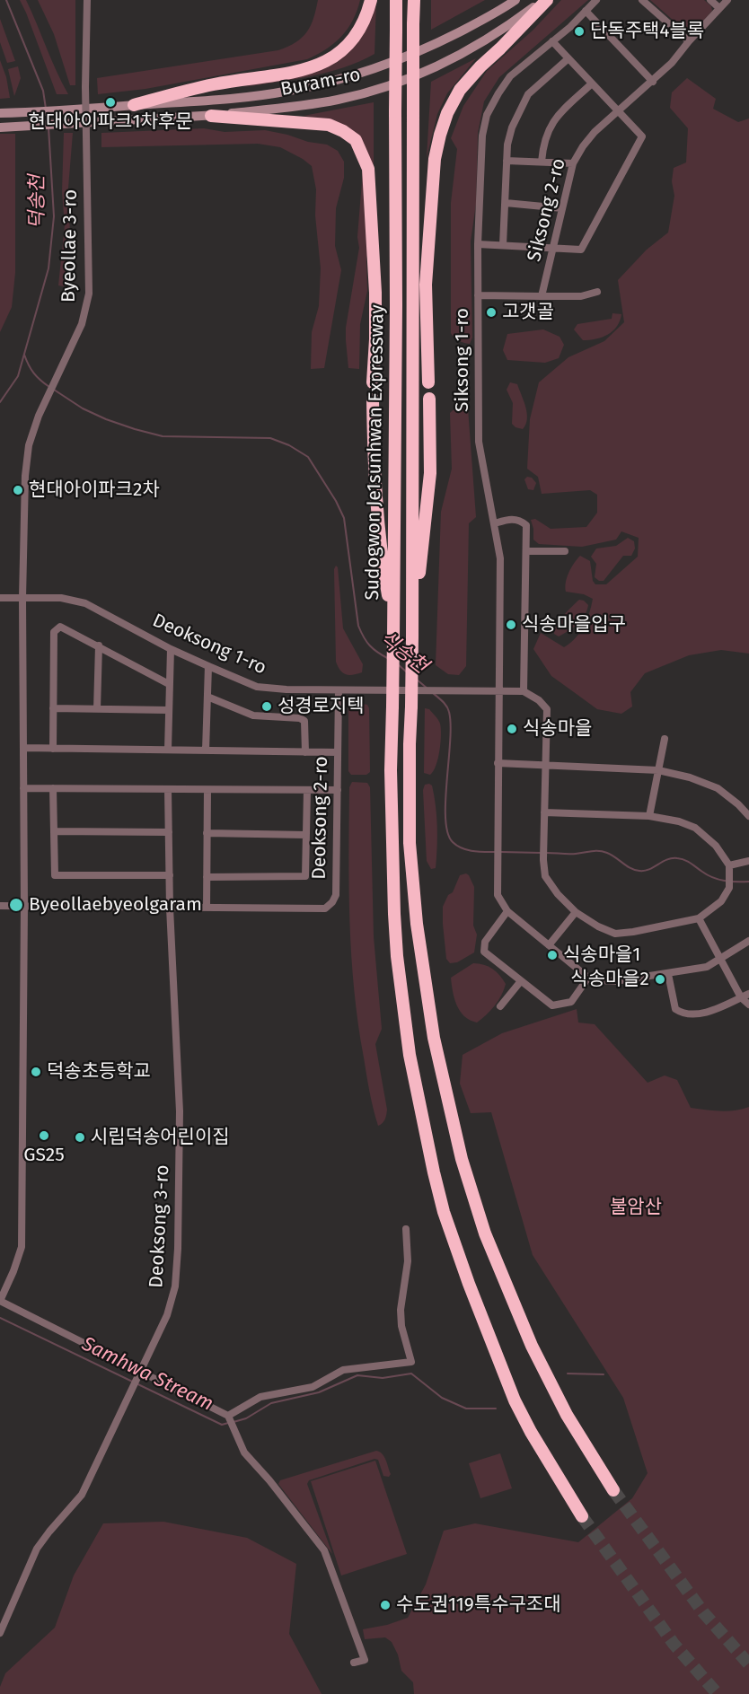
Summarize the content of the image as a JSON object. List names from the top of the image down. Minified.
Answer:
{"streets":{"highway":["Sudogwon Je1sunhwan Expressway"],"street":["Buram-ro","Siksong 2-ro","Byeollae 3-ro","Siksong 1-ro","Deoksong 1-ro","Deoksong 2-ro","Deoksong 3-ro"]},"crossings":[["Byeollae 3-ro","Deoksong 1-ro"],["Siksong 1-ro","Deoksong 1-ro"],["Deoksong 1-ro","Deoksong 2-ro"],["Deoksong 2-ro","Deoksong 3-ro"]],"water":["덕송천","식송천","Samhwa Stream"],"parks":["불암산"],"places":["단독주택4블록","현대아이파크1차후문","고갯골","현대아이파크2차","식송마을입구","성경로지텍","식송마을","Byeollaebyeolgaram","식송마을1","식송마을2","덕송초등학교","GS25","시립덕송어린이집","수도권119특수구조대"]}
